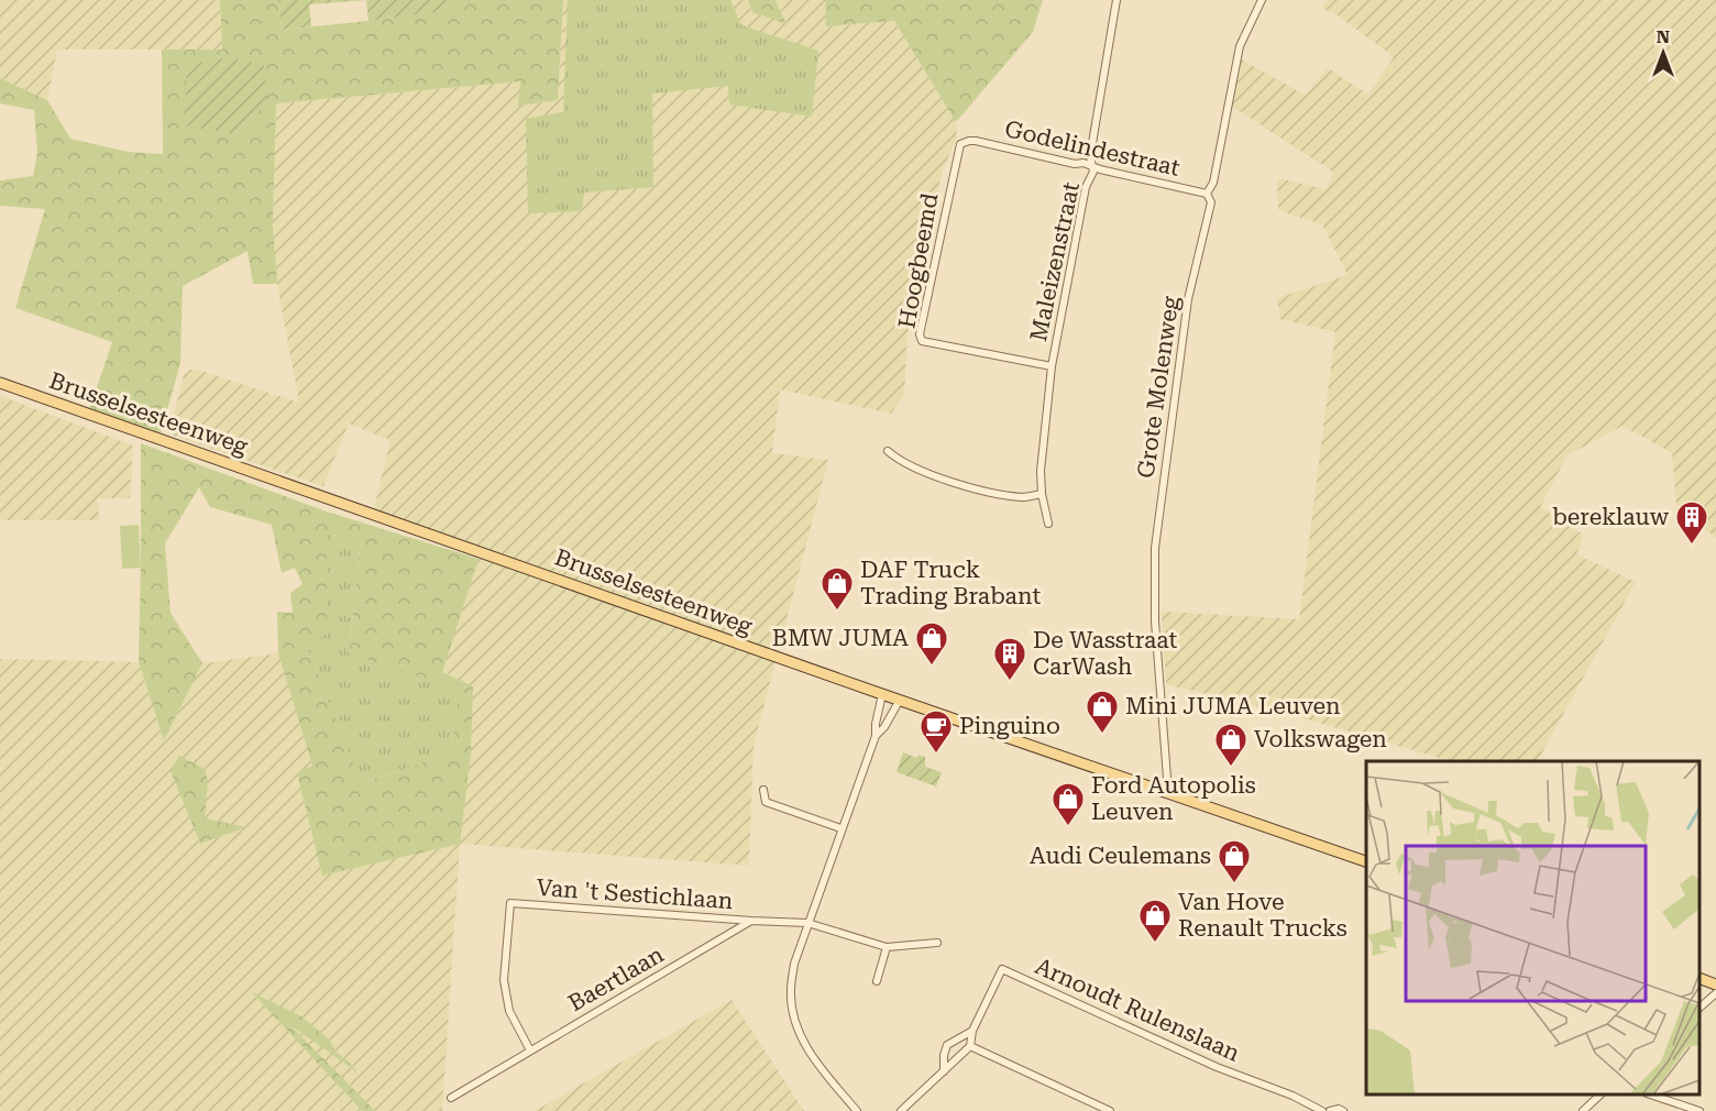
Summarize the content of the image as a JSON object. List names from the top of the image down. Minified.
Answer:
{"streets":{"main road":["Brusselsesteenweg"],"street":["Godelindestraat","Hoogbeemd","Maleizenstraat","Grote Molenweg","Van 't Sestichlaan","Baertlaan","Arnoudt Rulenslaan"]},"crossings":[["Godelindestraat","Hoogbeemd"],["Godelindestraat","Maleizenstraat"],["Godelindestraat","Grote Molenweg"],["Hoogbeemd","Maleizenstraat"],["Grote Molenweg","Brusselsesteenweg"],["Van 't Sestichlaan","Baertlaan"]],"places":{"building":["bereklauw","De Wasstraat CarWash"],"shop":["DAF Truck Trading Brabant","BMW JUMA","Mini JUMA Leuven","Volkswagen","Ford Autopolis Leuven","Audi Ceulemans","Van Hove Renault Trucks"],"cafe":["Pinguino"]},"north":"top"}
